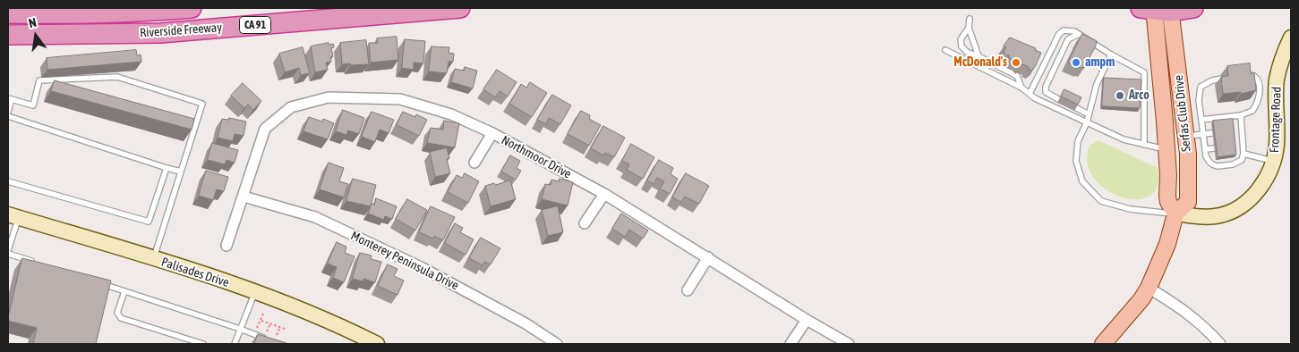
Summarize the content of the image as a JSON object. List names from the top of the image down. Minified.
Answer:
{"streets":{"highway":["CA 91","Riverside Freeway"],"main road":["Serfas Club Drive"],"street":["Frontage Road","Northmoor Drive","Monterey Peninsula Drive","Palisades Drive"]},"crossings":[["Serfas Club Drive","Frontage Road"],["Northmoor Drive","Monterey Peninsula Drive"]],"places":["McDonald's","ampm","Arco"],"north":"top"}
